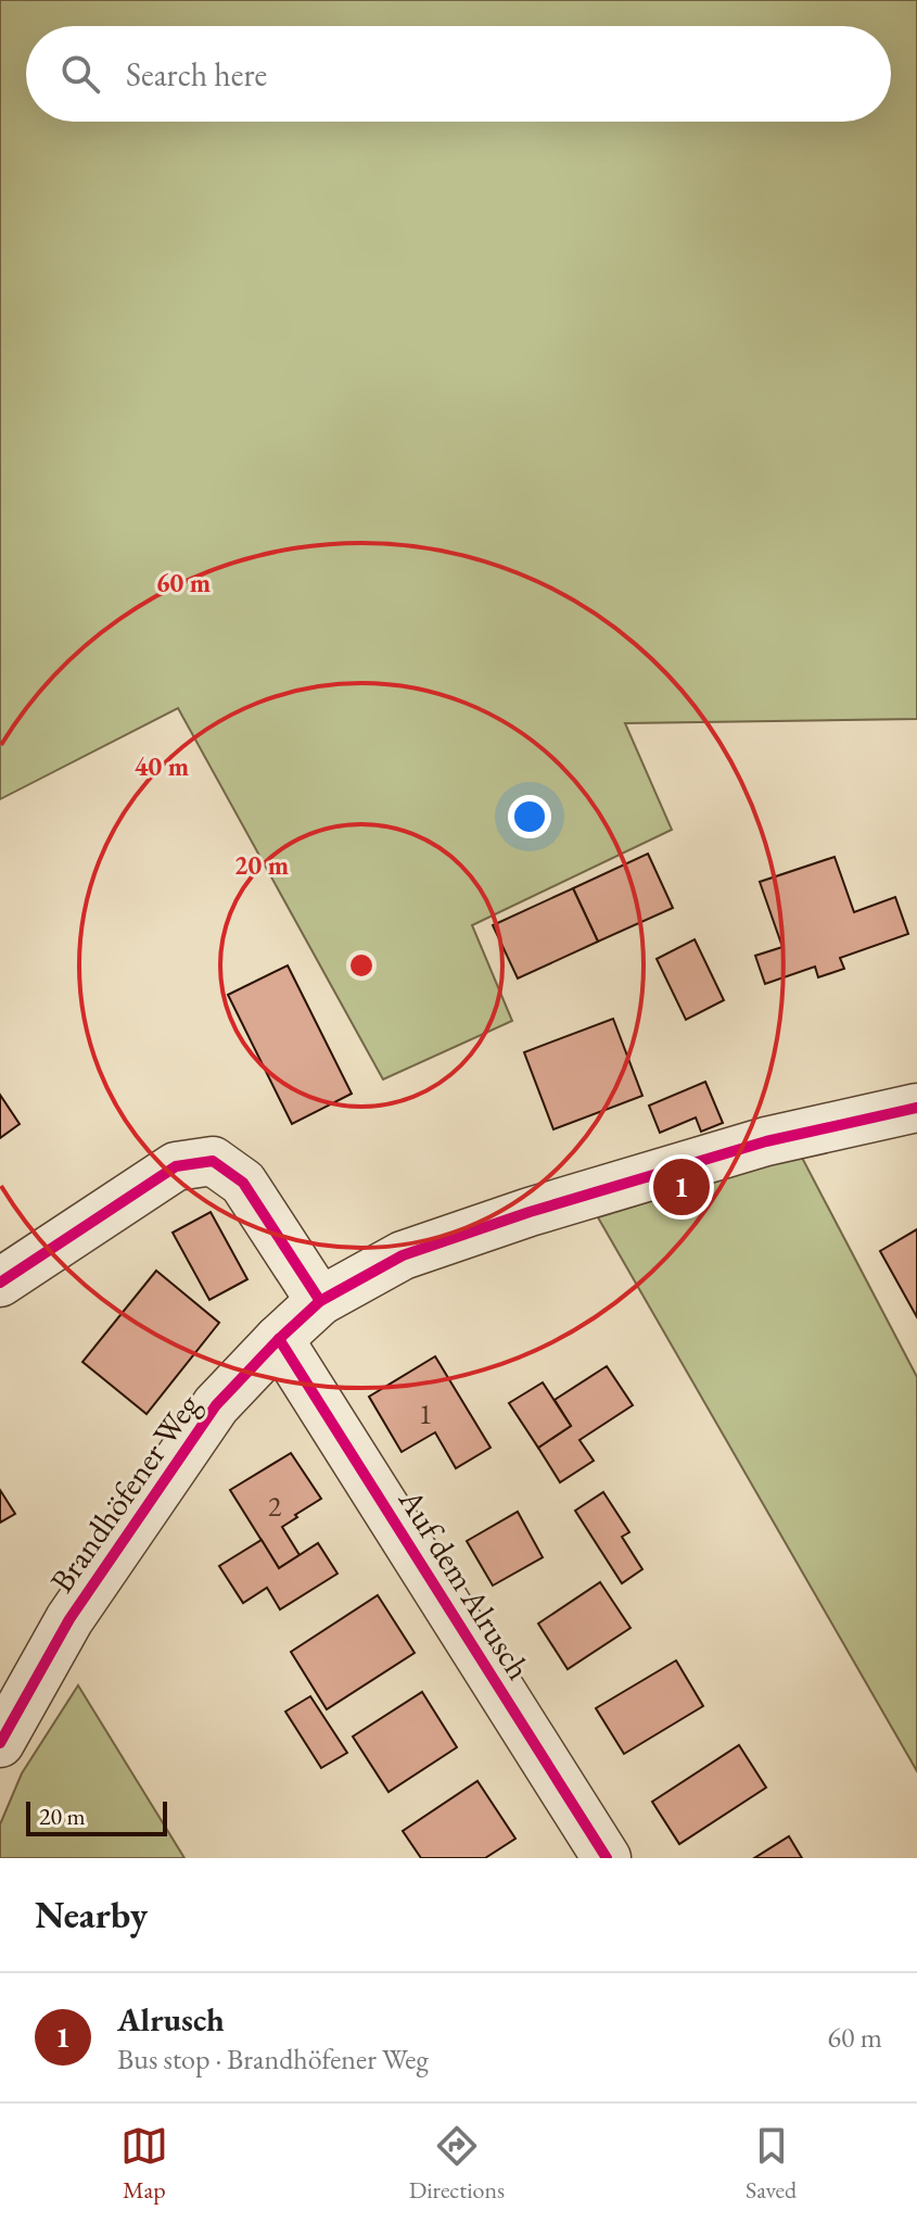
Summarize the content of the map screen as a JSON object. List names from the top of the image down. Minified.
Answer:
{"streets":{"street":["Brandhöfener Weg","Auf dem Alrusch"]},"crossings":[["Brandhöfener Weg","Auf dem Alrusch"]],"house_numbers":["1","2"],"scale_bar":"20 m","page":{"search":"Search here","pins":"1","scale":"20 m","heading":"Nearby","list":[{"mark":"1","name":"Alrusch","note":"Bus stop · Brandhöfener Weg","value":"60 m"}],"nav":["Map","Directions","Saved"]},"rings":["60 m","40 m","20 m"]}
